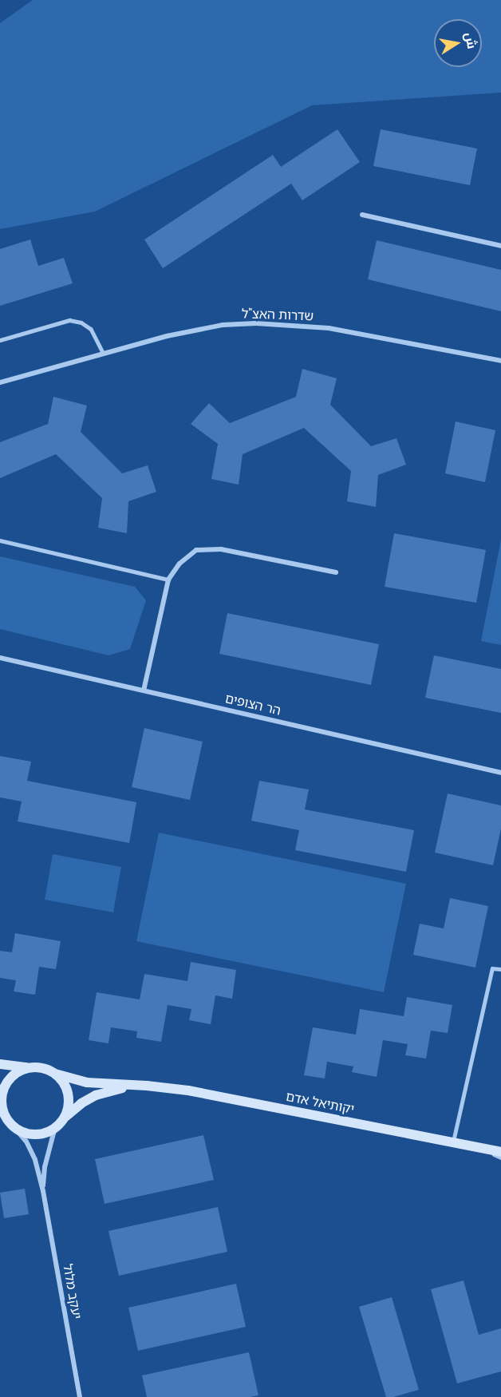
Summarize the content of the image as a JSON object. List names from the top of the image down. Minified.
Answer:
{"streets":{"street":["שדרות האצ\"ל","הר הצופים","יקותיאל אדם","יעקב מלול"]},"crossings":[["יקותיאל אדם","יעקב מלול"]],"north":"right"}
